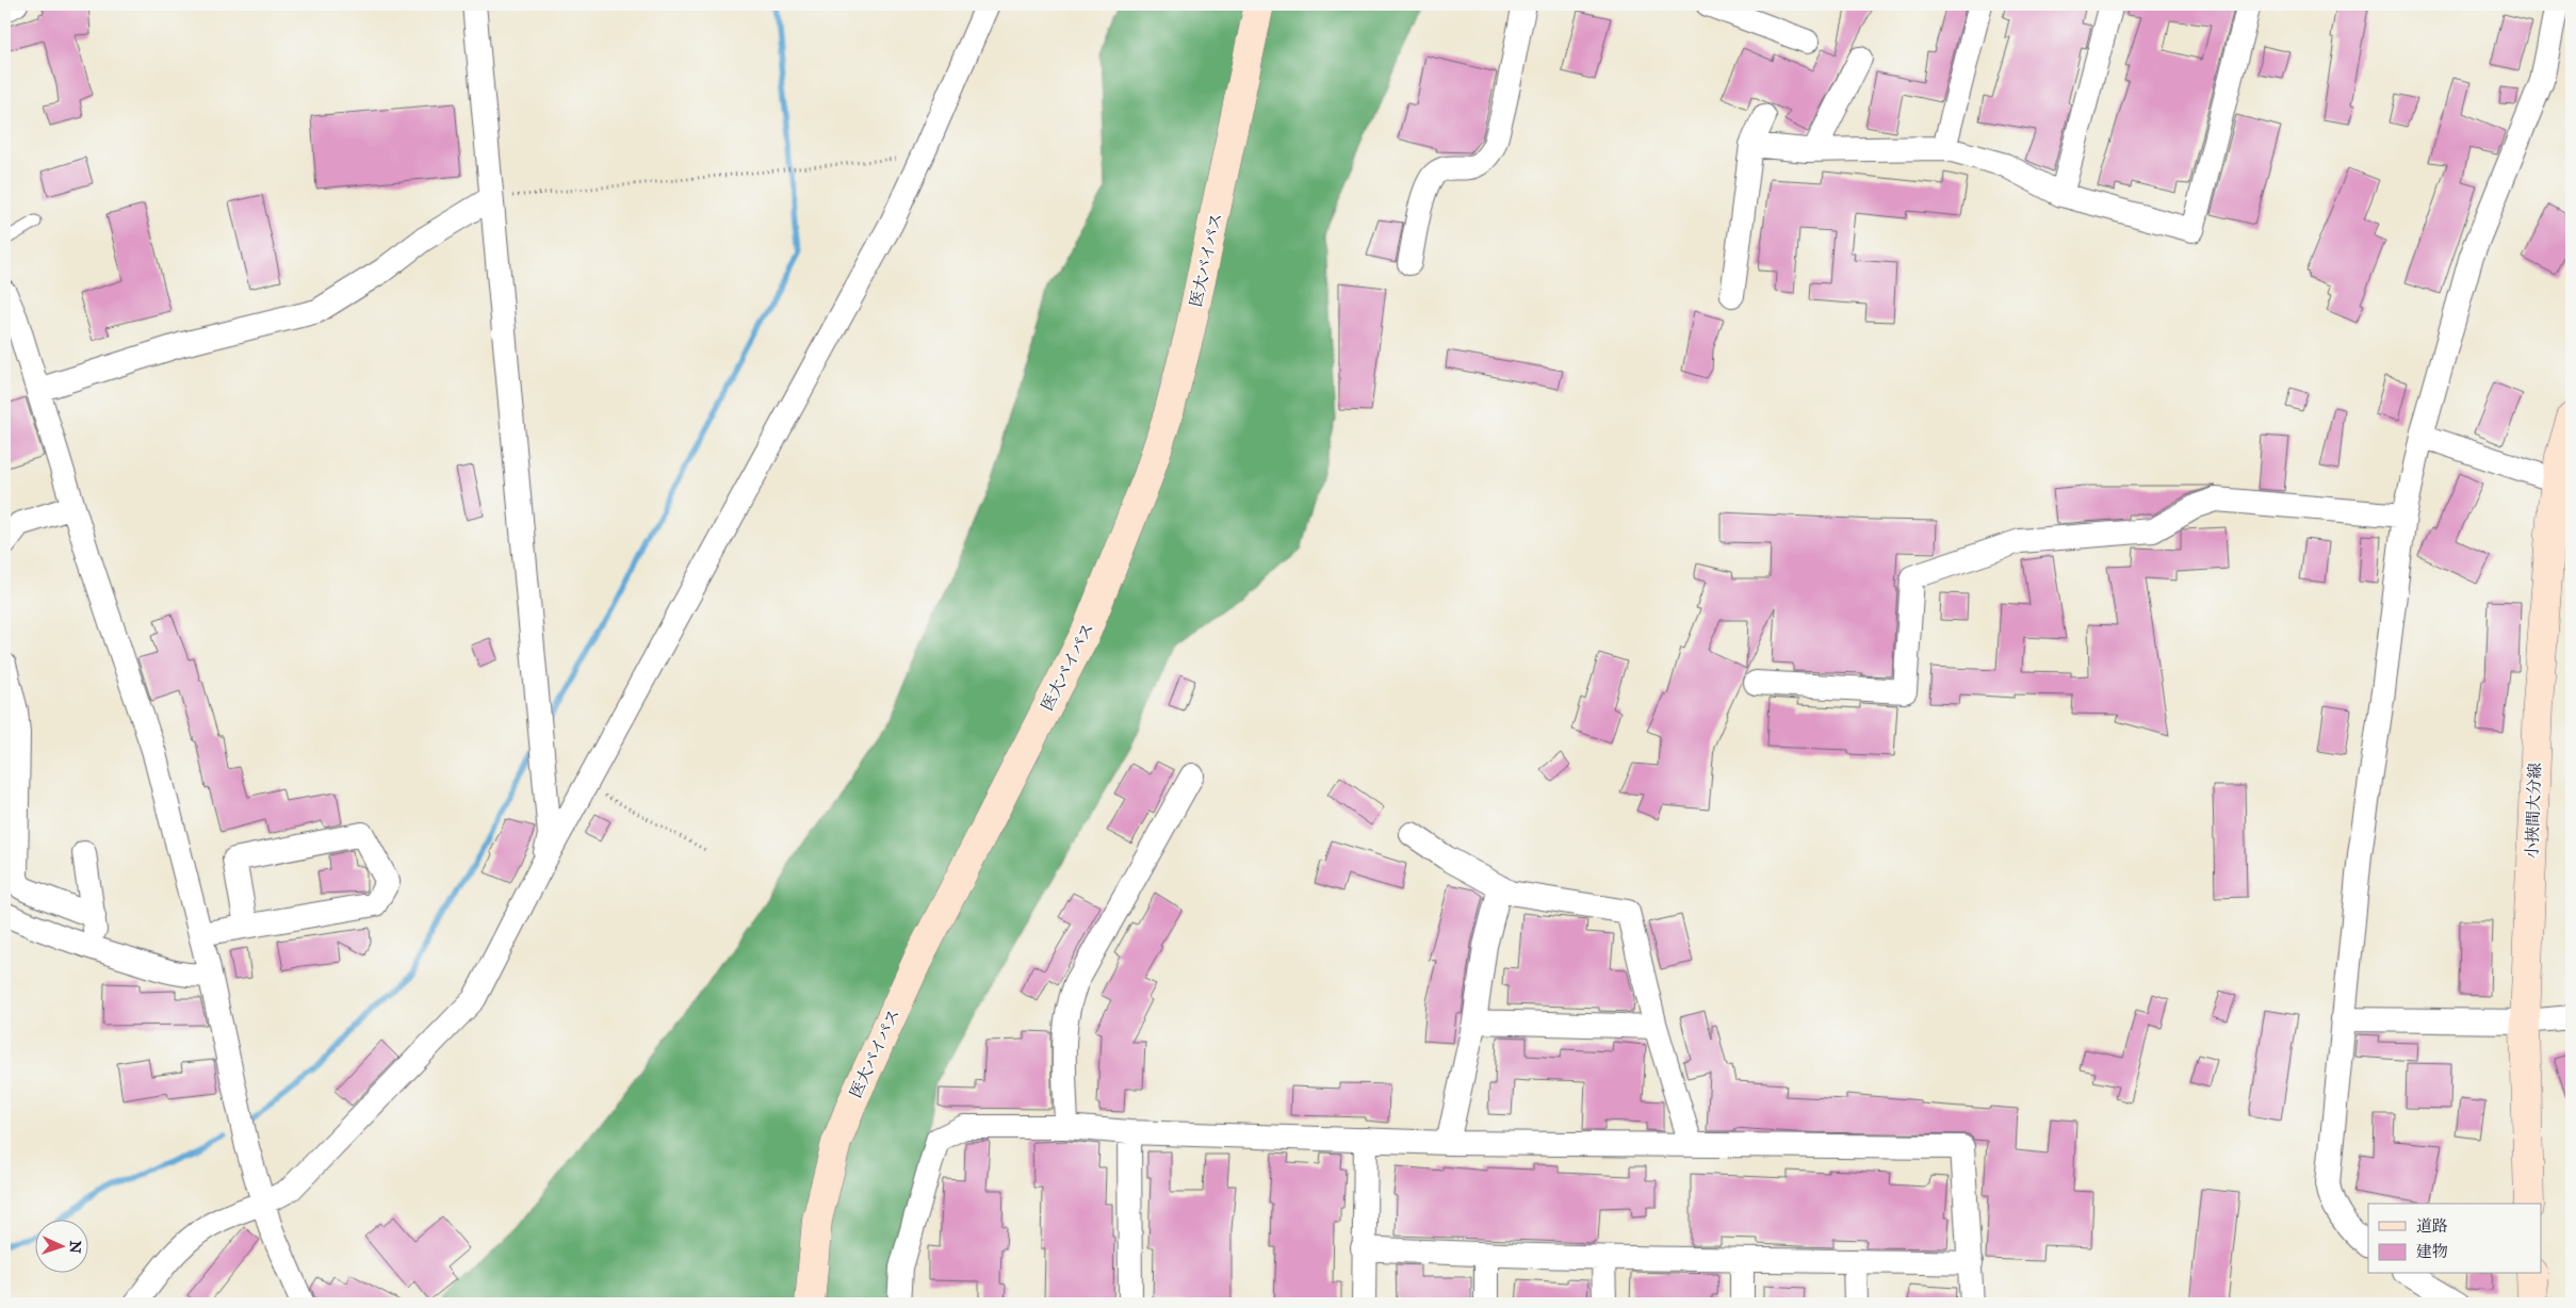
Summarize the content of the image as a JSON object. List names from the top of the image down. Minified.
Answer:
{"streets":{"main road":["医大バイパス","小挾間大分線"]},"legend":["道路","建物"],"north":"right"}
